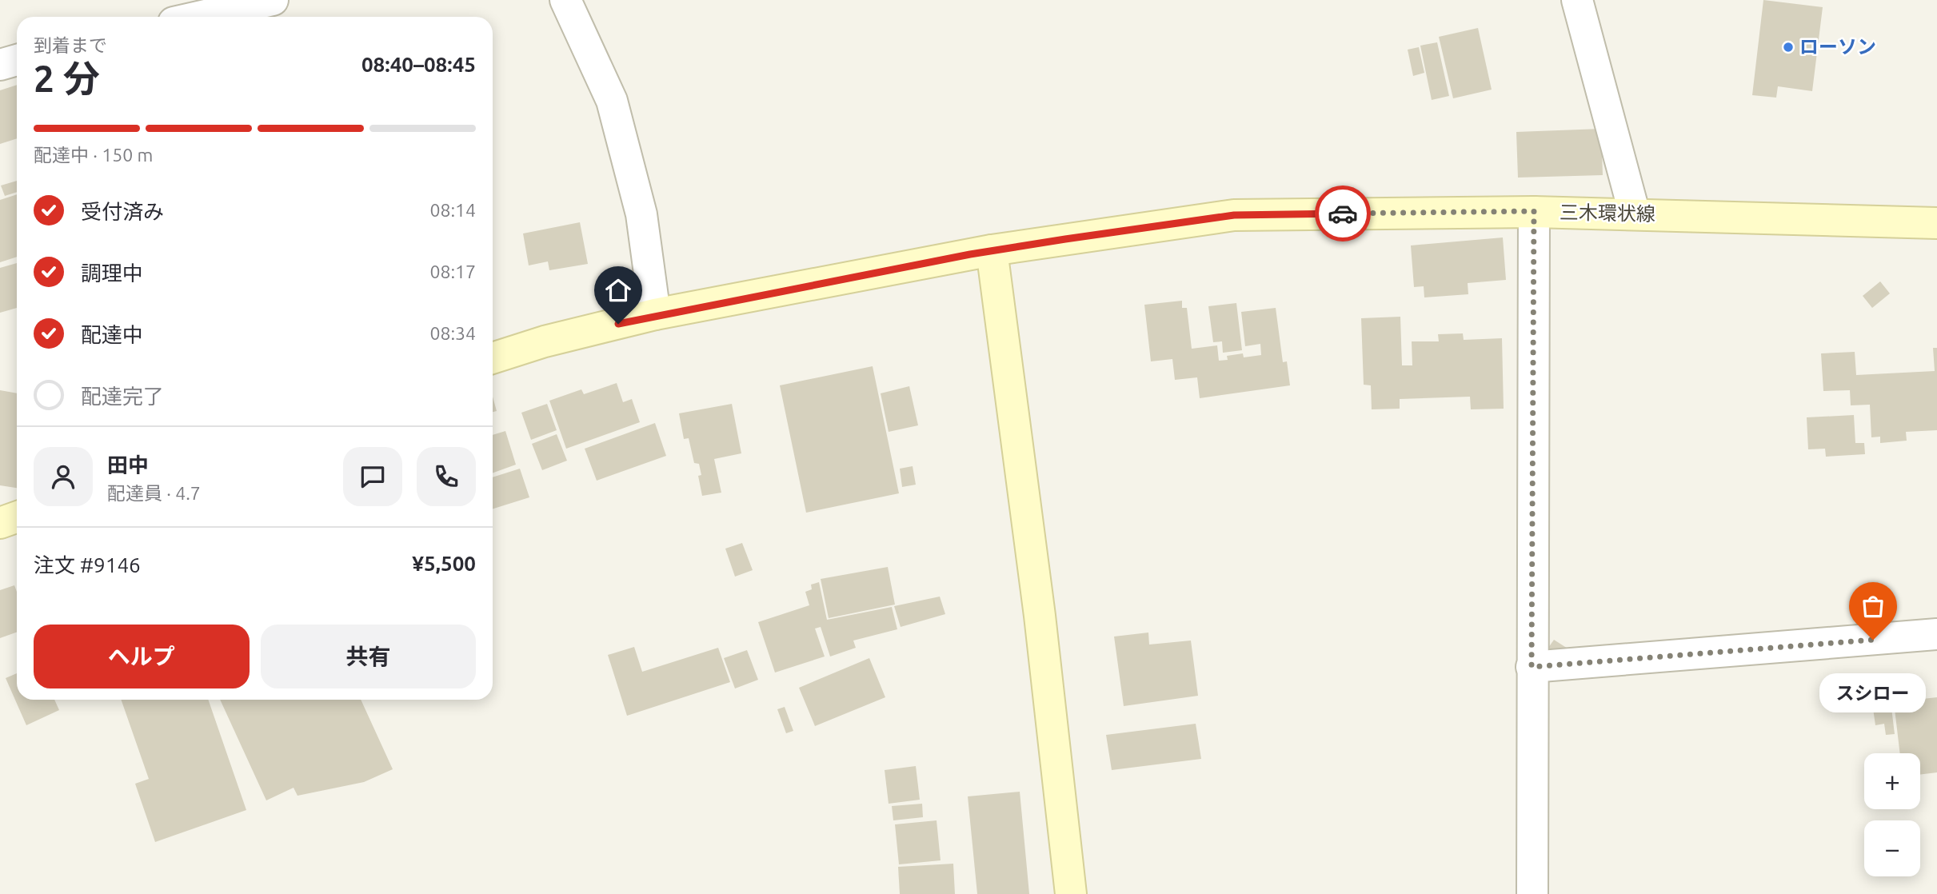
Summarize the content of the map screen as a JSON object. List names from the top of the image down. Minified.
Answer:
{"streets":{"main road":["三木環状線"]},"places":["ローソン","スシロー"],"page":{"heading":["2 分","到着まで","08:40–08:45"],"panel":["田中","配達員 · 4.7","注文 #9146","¥5,500"],"bar":"配達中 · 150 m","list":[["受付済み","08:14"],["調理中","08:17"],["配達中","08:34"],"配達完了"],"buttons":["ヘルプ","共有"],"bubble":"スシロー","map_buttons":["+","−"]}}
